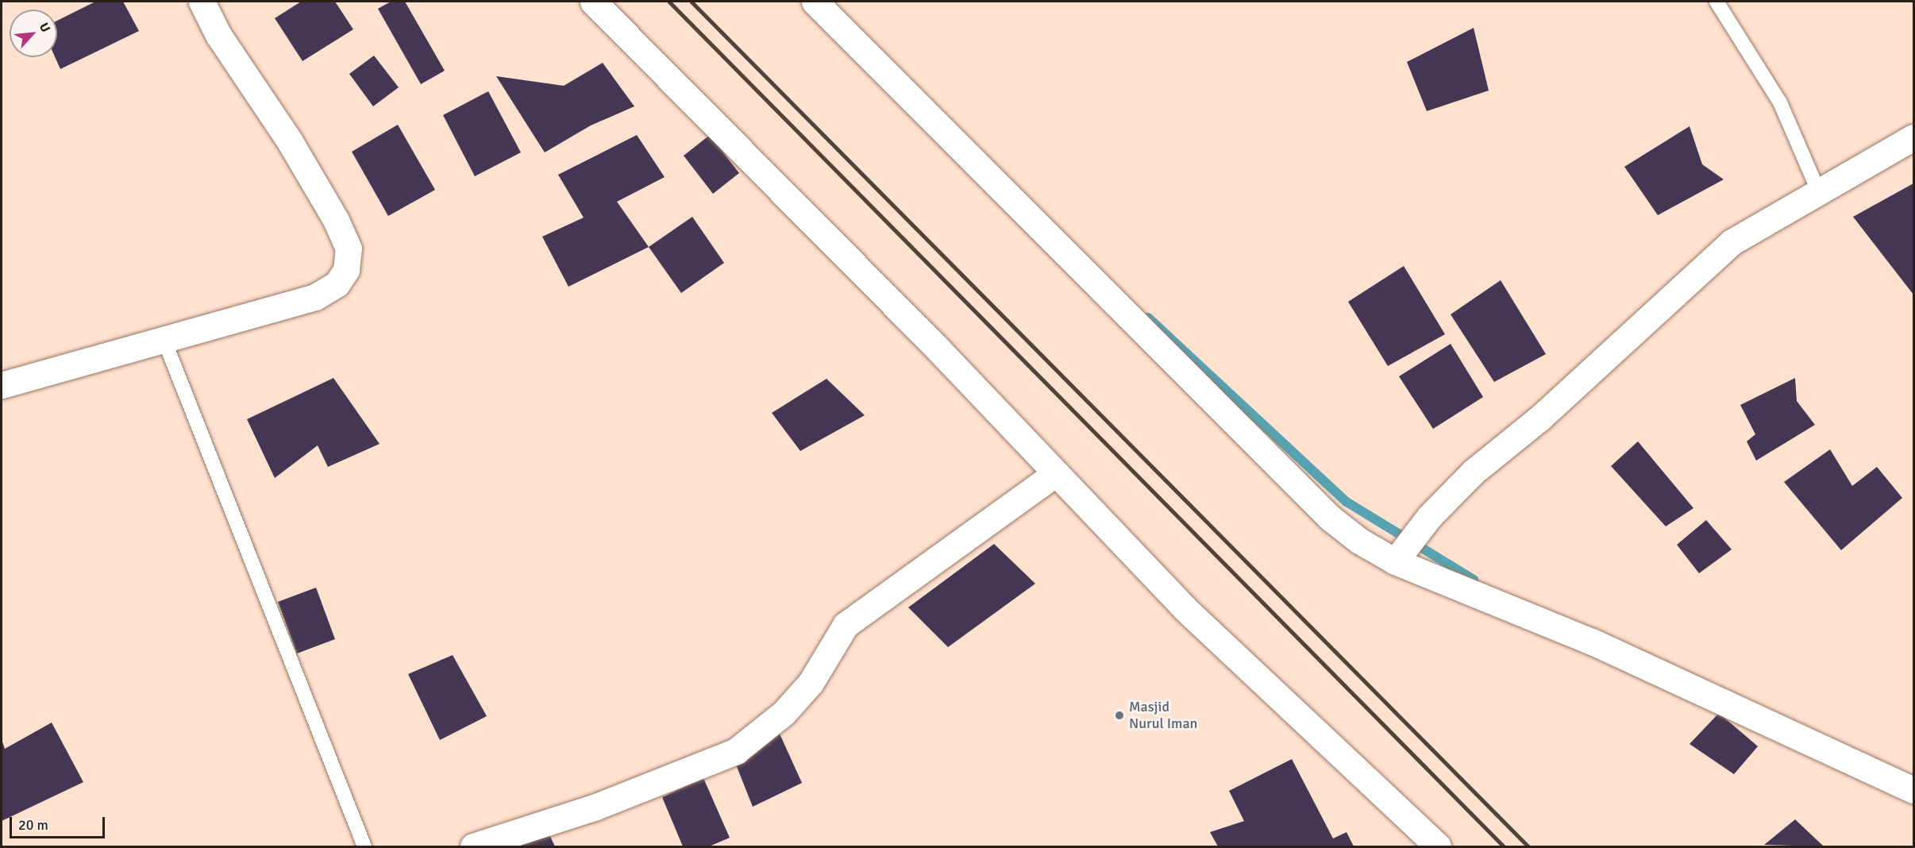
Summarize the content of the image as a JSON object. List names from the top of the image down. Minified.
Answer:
{"places":["Masjid Nurul Iman"],"scale_bar":"20 m","north":"top right"}
